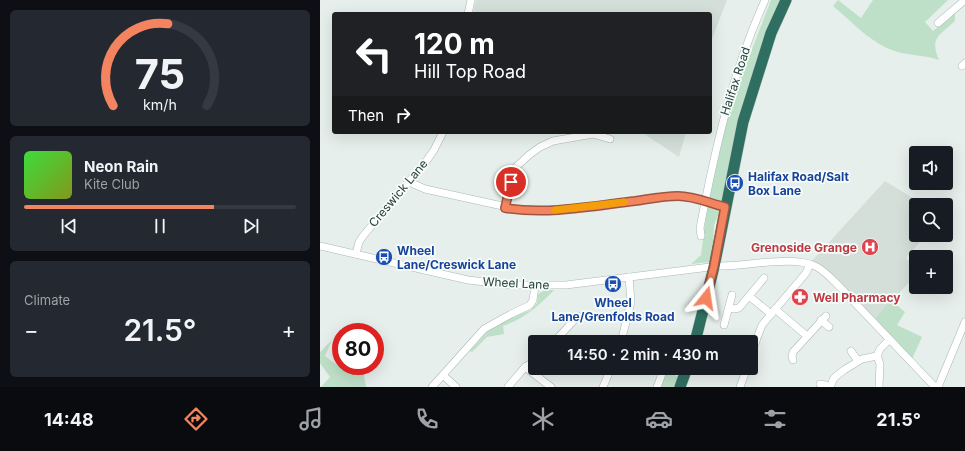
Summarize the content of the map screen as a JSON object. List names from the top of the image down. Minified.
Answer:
{"streets":{"street":["Halifax Road","Creswick Lane","Wheel Lane"]},"crossings":[["Creswick Lane","Wheel Lane"]],"places":{"bus stop":["Halifax Road/Salt Box Lane","Wheel Lane/Creswick Lane","Wheel Lane/Grenfolds Road"],"hospital":["Grenoside Grange"],"pharmacy":["Well Pharmacy"]},"page":{"turn":["120 m","Hill Top Road"],"then":"Then","map_buttons":"+","song":["Neon Rain","Kite Club"],"tile":"Climate","heat":["−","21.5°","+"],"limit":"80","trip":"14:50 · 2 min · 430 m","tabs":["14:48","21.5°"],"gauge":["75","km/h"]}}
